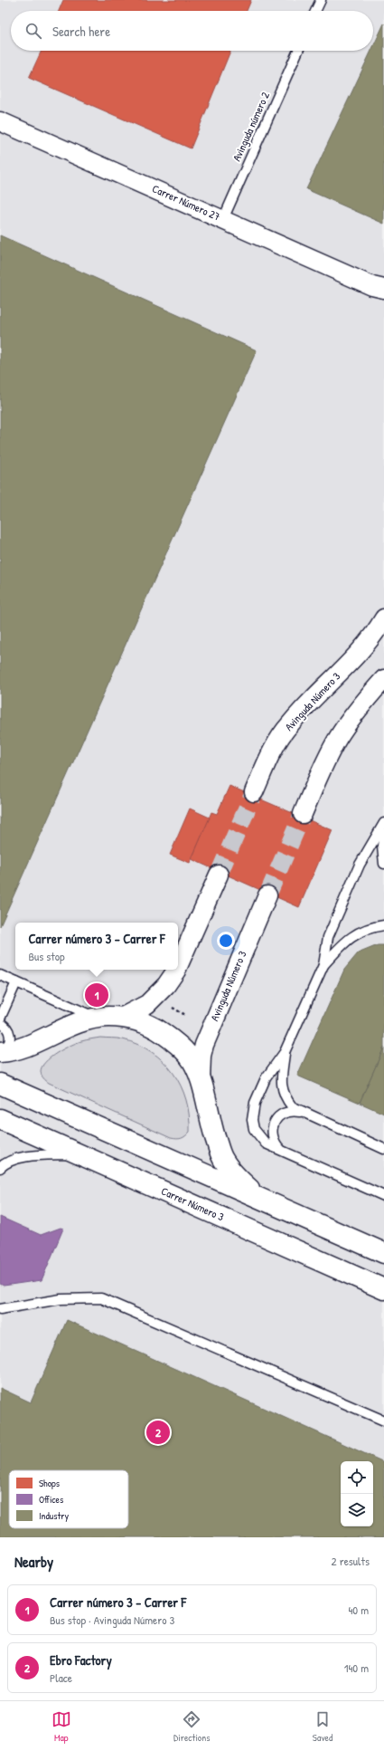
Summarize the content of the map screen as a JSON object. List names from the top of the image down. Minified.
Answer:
{"streets":{"main road":["Carrer Número 3"],"street":["Carrer Número 27","Avinguda Número 3"],"lane":["Avinguda número 2"]},"crossings":[["Avinguda número 2","Carrer Número 27"]],"legend":["Shops","Offices","Industry"],"page":{"search":"Search here","popup":["Carrer número 3 - Carrer F","Bus stop"],"pins":["1","2"],"heading":["Nearby","2 results"],"list":[{"mark":"1","name":"Carrer número 3 - Carrer F","note":"Bus stop · Avinguda Número 3","value":"40 m"},{"mark":"2","name":"Ebro Factory","note":"Place","value":"140 m"}],"nav":["Map","Directions","Saved"]}}
